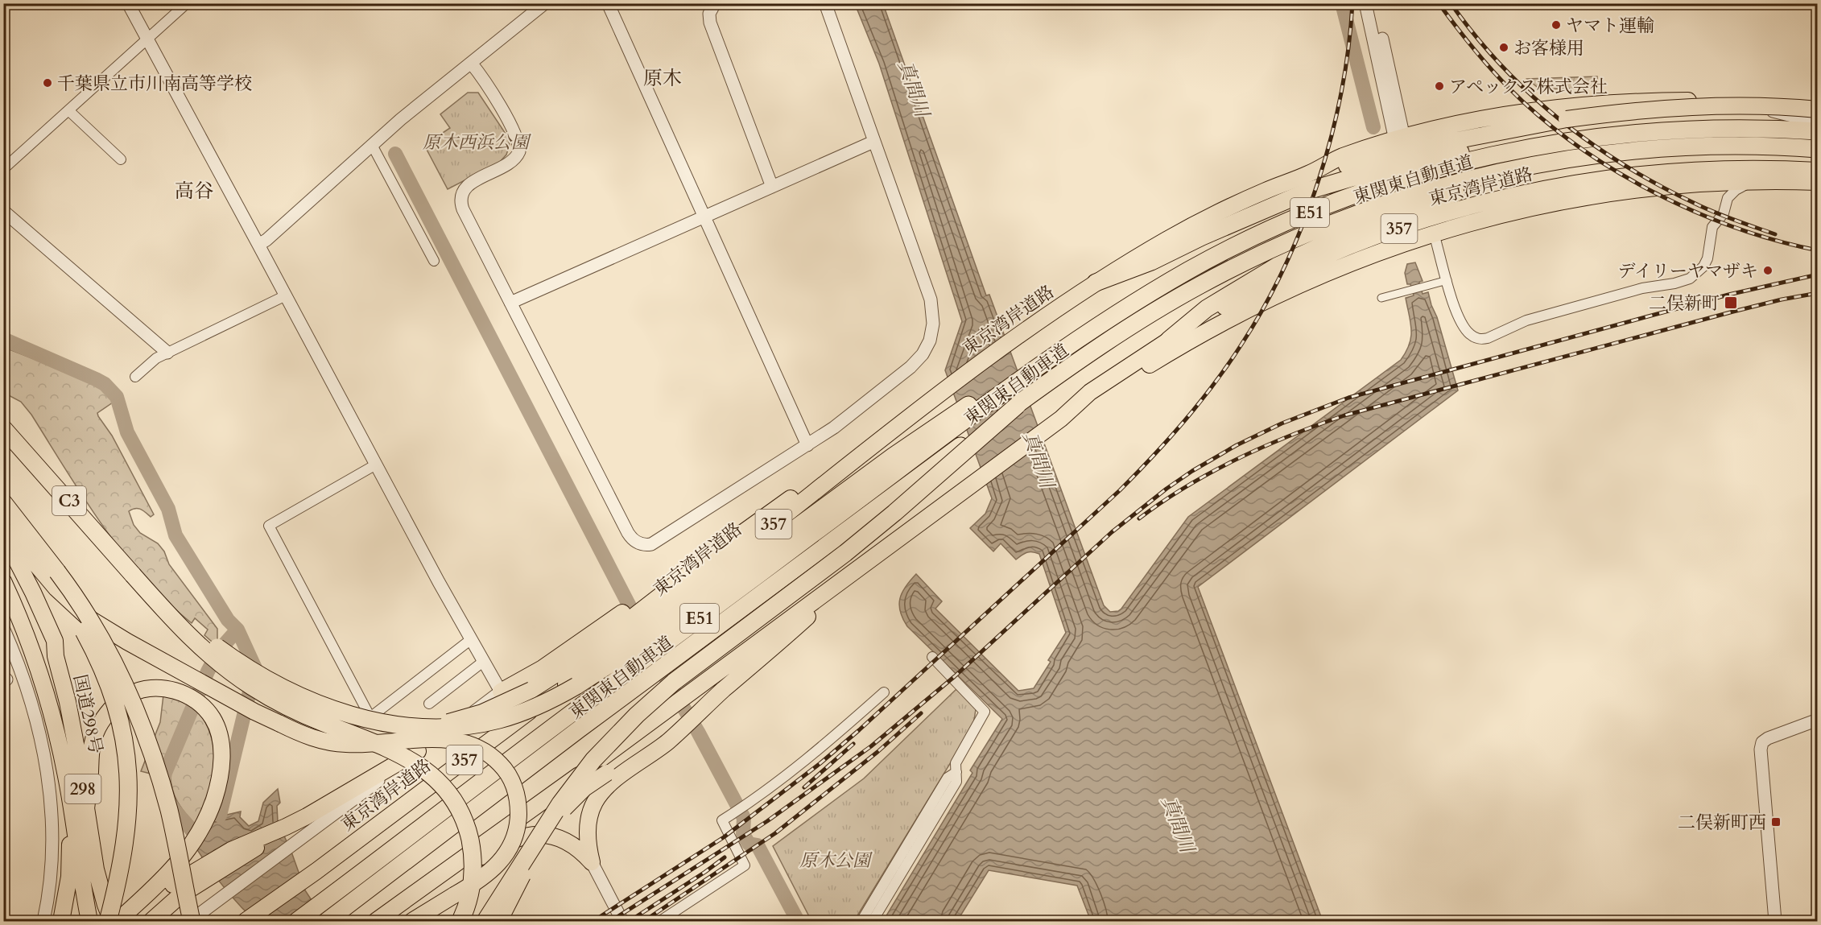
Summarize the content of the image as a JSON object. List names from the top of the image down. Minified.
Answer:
{"streets":{"highway":["東関東自動車道","東京湾岸道路","E51","357","C3","国道298号","298"]},"districts":["原木","高谷"],"water":["真間川"],"parks":["原木西浜公園","原木公園"],"places":{"other":["ヤマト運輸","お客様用","千葉県立市川南高等学校","アペックス株式会社","デイリーヤマザキ"],"transit":["二俣新町","二俣新町西"]}}
